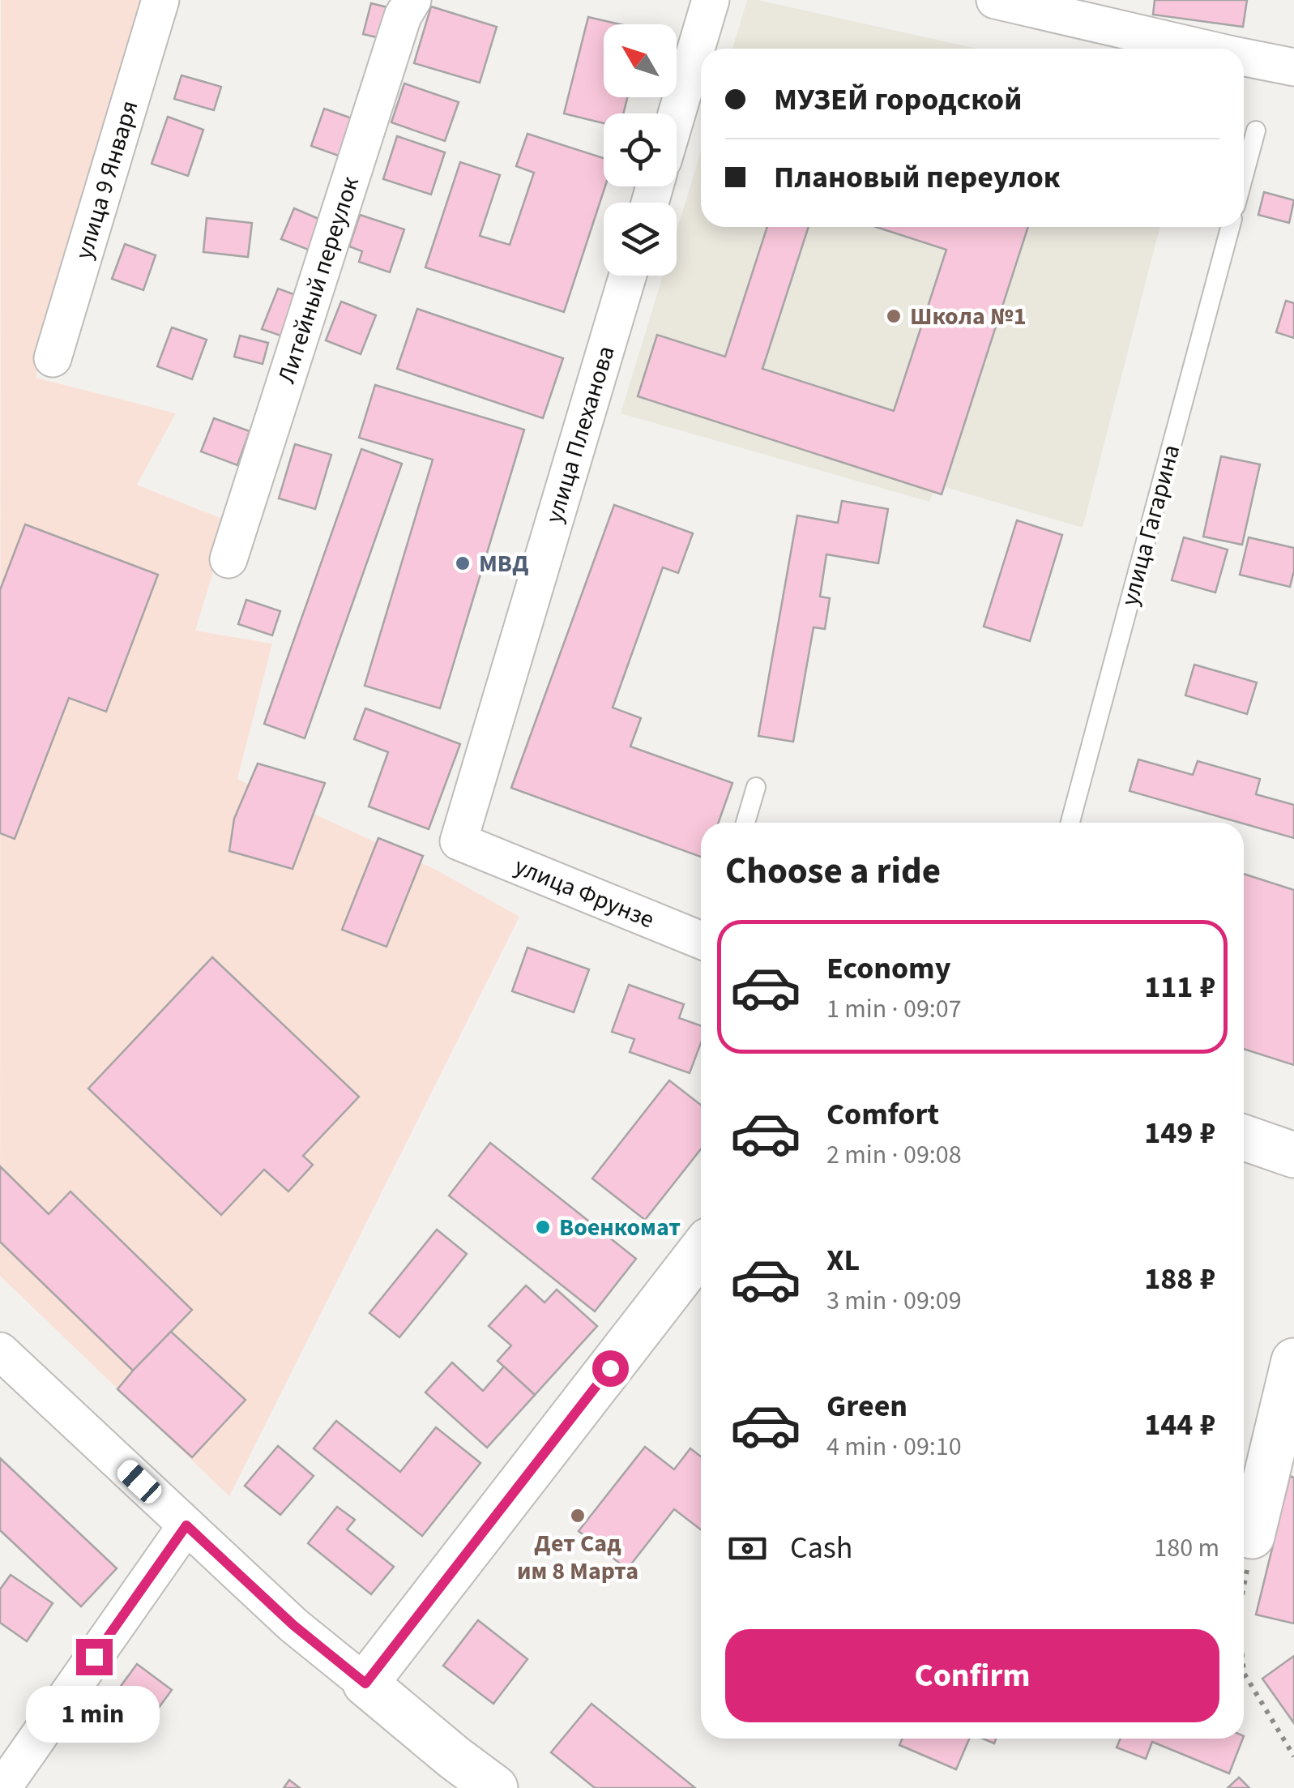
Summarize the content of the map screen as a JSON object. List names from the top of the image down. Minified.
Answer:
{"streets":{"street":["улица 9 Января","Литейный переулок","улица Плеханова","улица Фрунзе"],"lane":["улица Гагарина"]},"crossings":[["улица Плеханова","улица Фрунзе"]],"places":["Школа №1","МВД","Военкомат","Дет Сад им 8 Марта"],"north":"top left","page":{"banner":["МУЗЕЙ городской","Плановый переулок"],"heading":"Choose a ride","list":[{"name":"Economy","note":"1 min · 09:07","value":"111 ₽"},{"name":"Comfort","note":"2 min · 09:08","value":"149 ₽"},{"name":"XL","note":"3 min · 09:09","value":"188 ₽"},{"name":"Green","note":"4 min · 09:10","value":"144 ₽"}],"pay":["Cash","180 m"],"buttons":"Confirm","bubble":"1 min"}}
